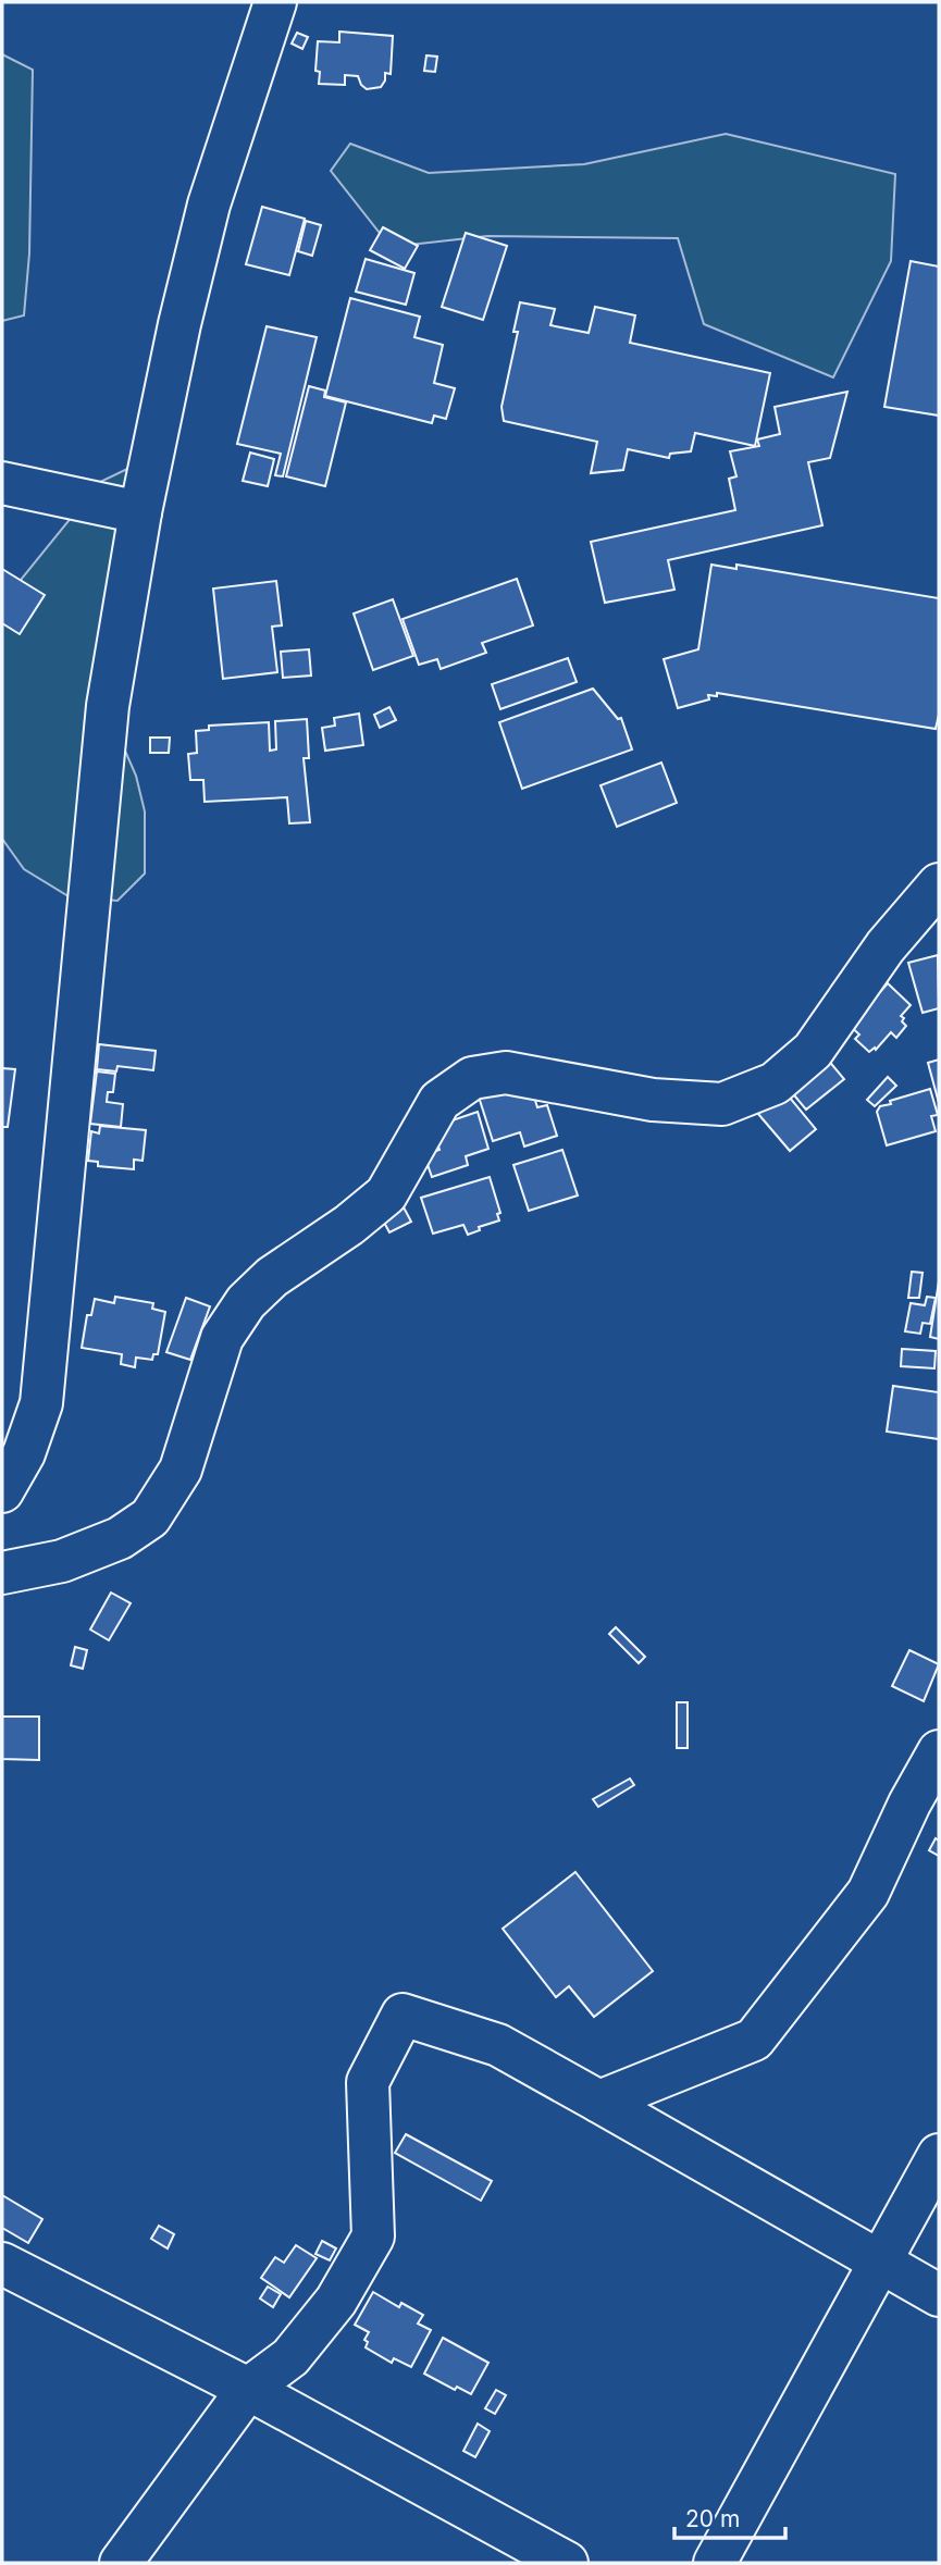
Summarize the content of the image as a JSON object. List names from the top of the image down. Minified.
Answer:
{"scale_bar":"20 m"}
